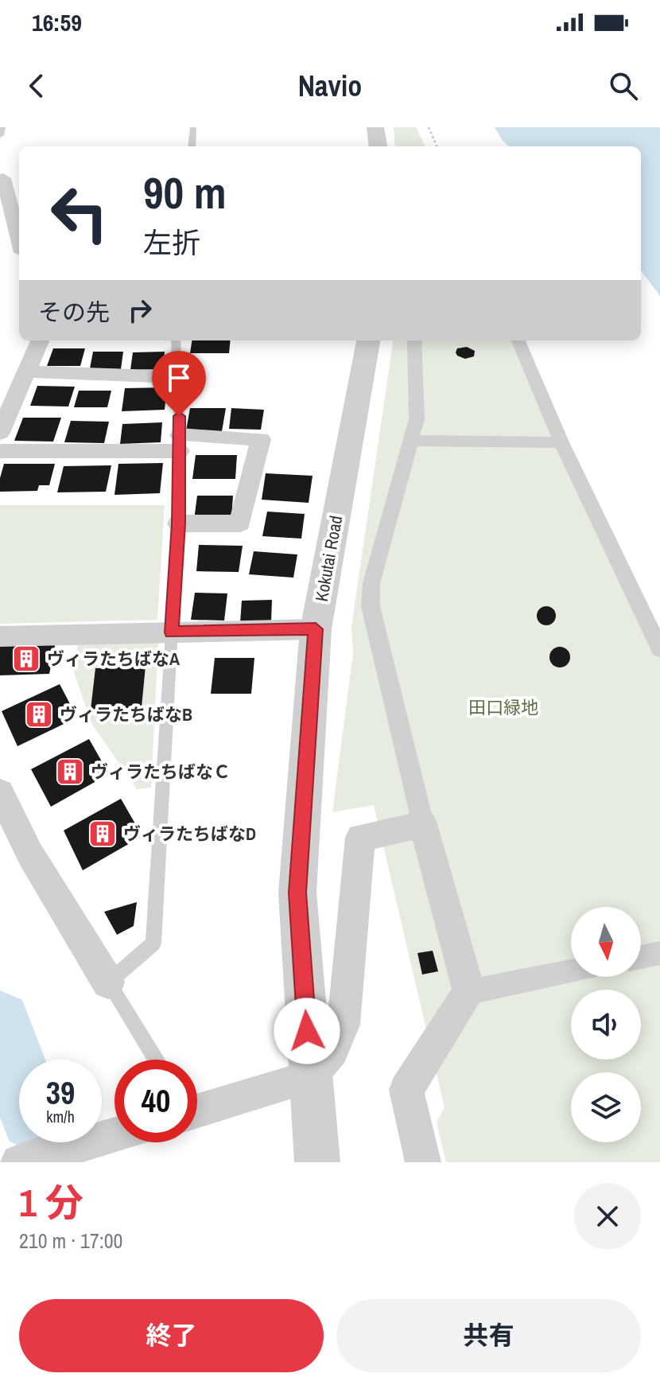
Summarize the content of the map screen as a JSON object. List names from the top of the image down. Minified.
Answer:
{"streets":{"street":["Kokutai Road"]},"parks":["田口緑地"],"places":{"building":["ヴィラたちばなA","ヴィラたちばなB","ヴィラたちばなＣ","ヴィラたちばなD"]},"north":"bottom","page":{"status":"16:59","header":"Navio","turn":["90 m","左折"],"then":"その先","speed":"39 km/h","limit":"40","heading":["1 分","210 m · 17:00"],"buttons":["終了","共有"]}}
